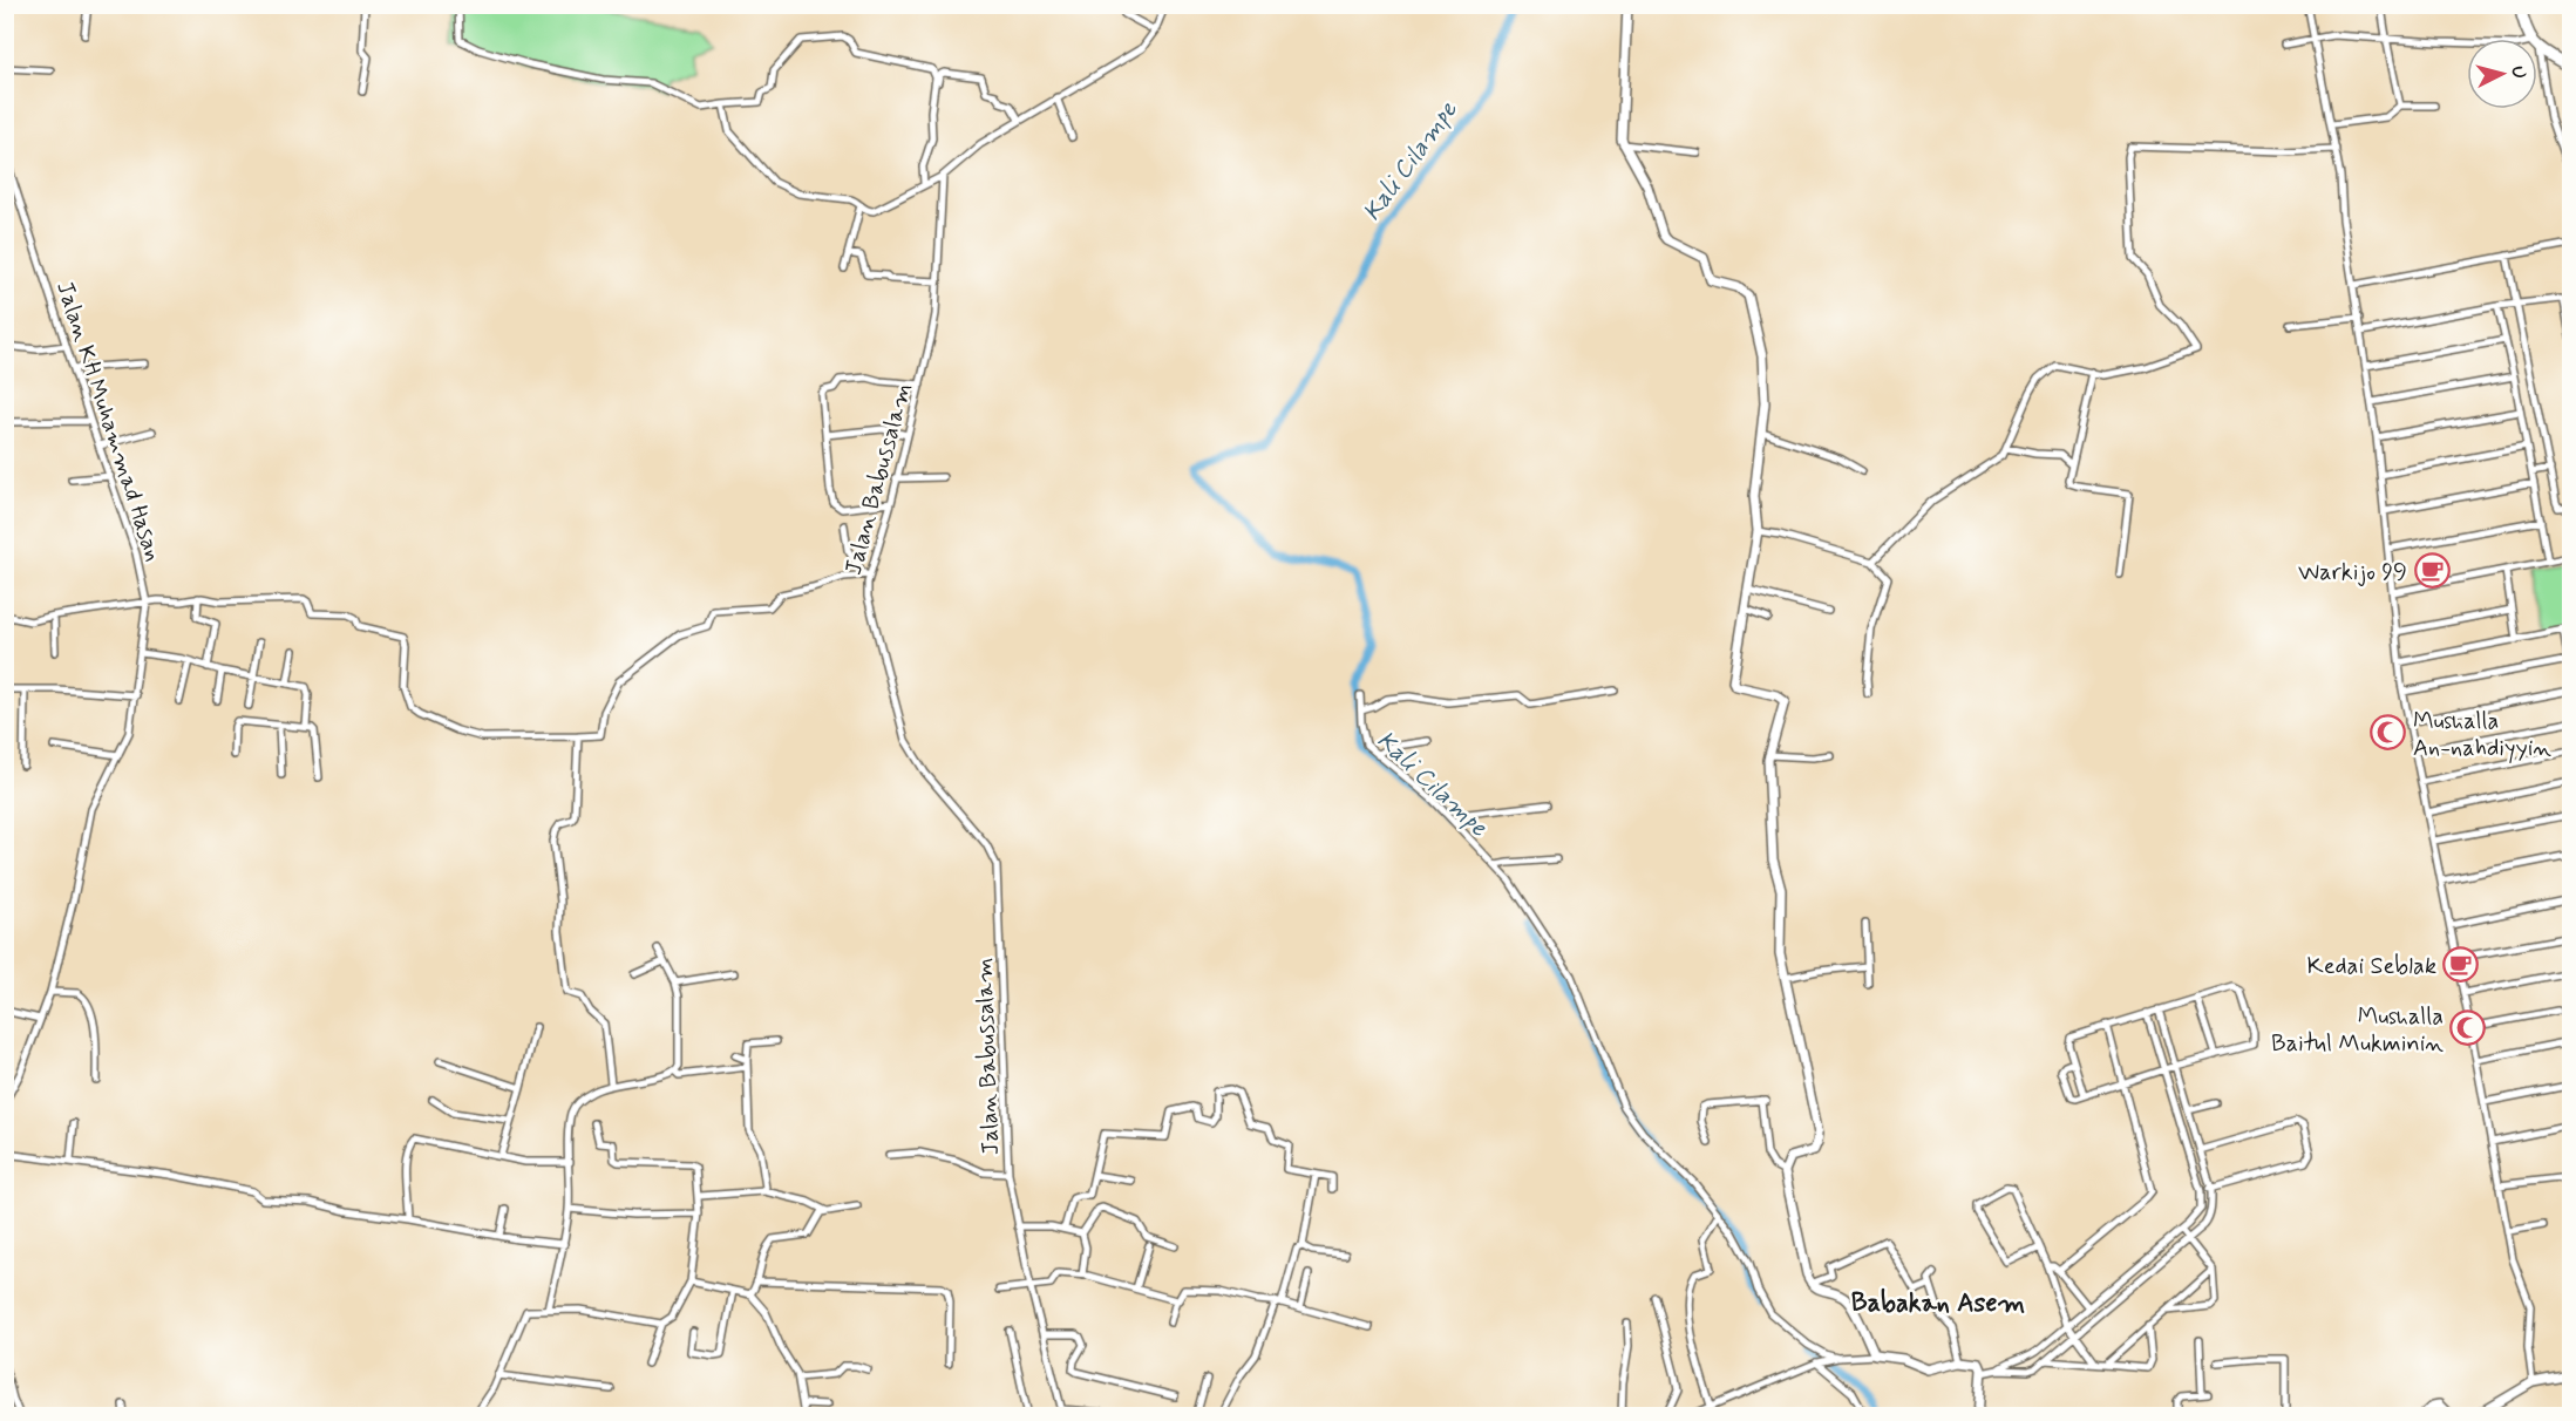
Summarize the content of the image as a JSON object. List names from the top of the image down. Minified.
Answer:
{"streets":{"street":["Jalan KH Muhammad Hasan","Jalan Babussalam"]},"districts":["Babakan Asem"],"water":["Kali Cilampe"],"places":{"cafe":["Warkijo 99","Kedai Seblak"],"mosque":["Mushalla An-nahdiyyin","Mushalla Baitul Mukminin"]},"north":"right"}
